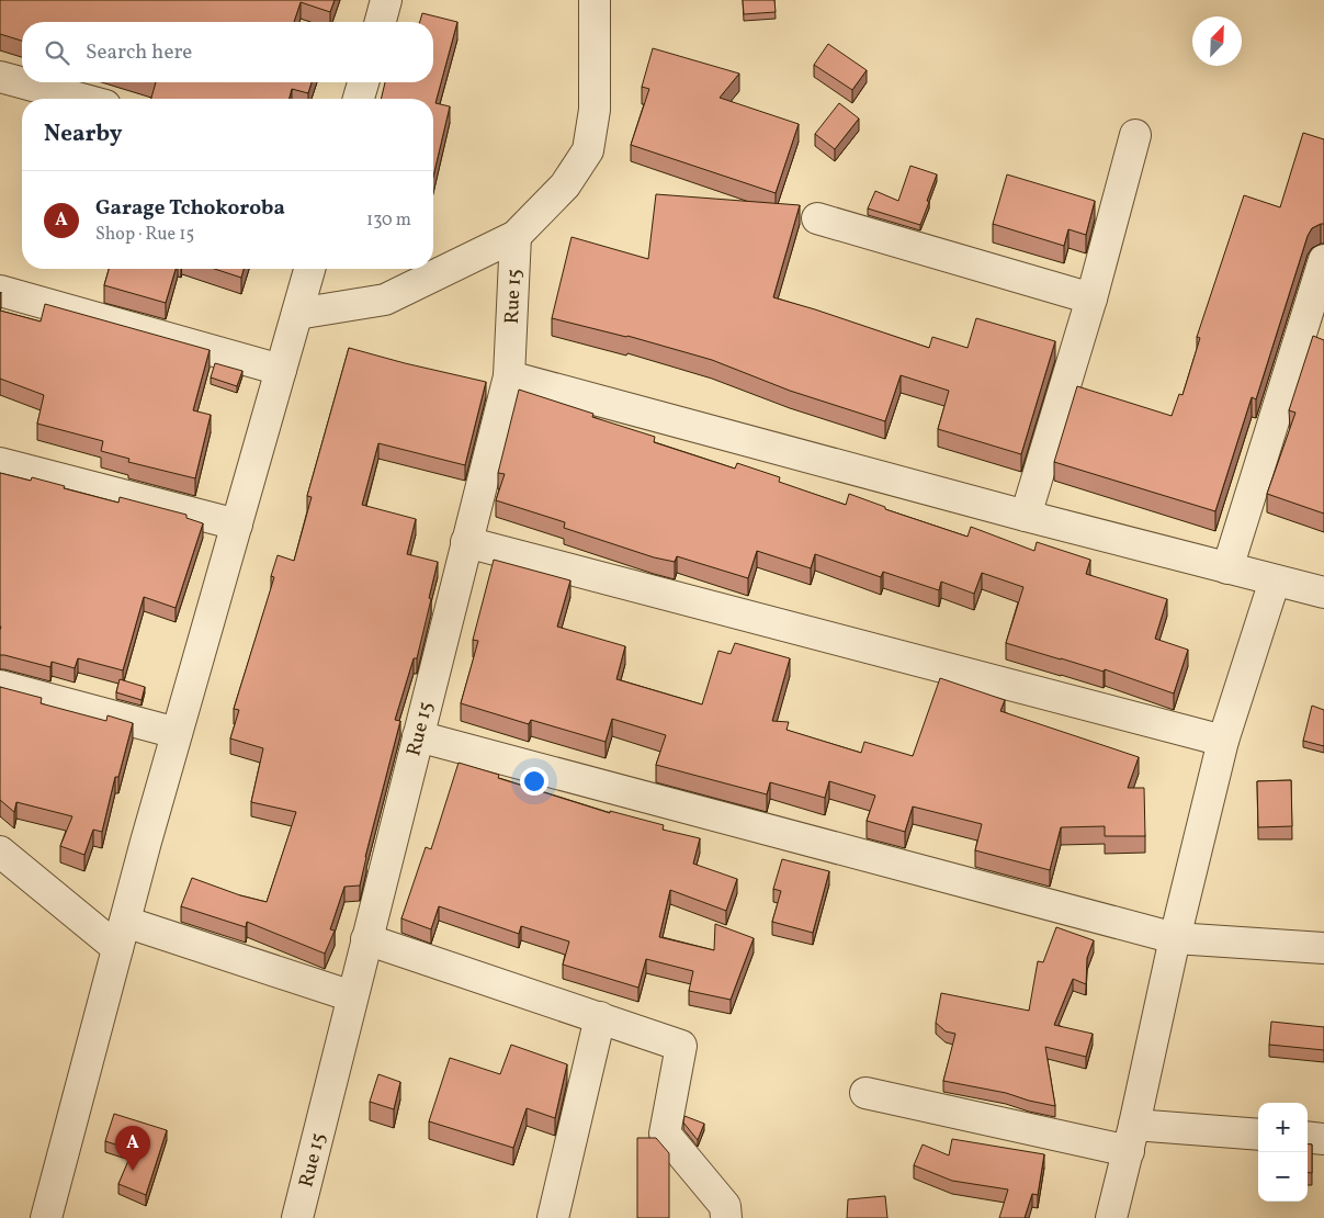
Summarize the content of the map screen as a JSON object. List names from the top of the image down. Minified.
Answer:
{"streets":{"street":["Rue 15"]},"north":"top right","page":{"search":"Search here","heading":"Nearby","list":[{"mark":"A","name":"Garage Tchokoroba","note":"Shop · Rue 15","value":"130 m"}],"map_buttons":["+","−"],"pins":"A"}}
